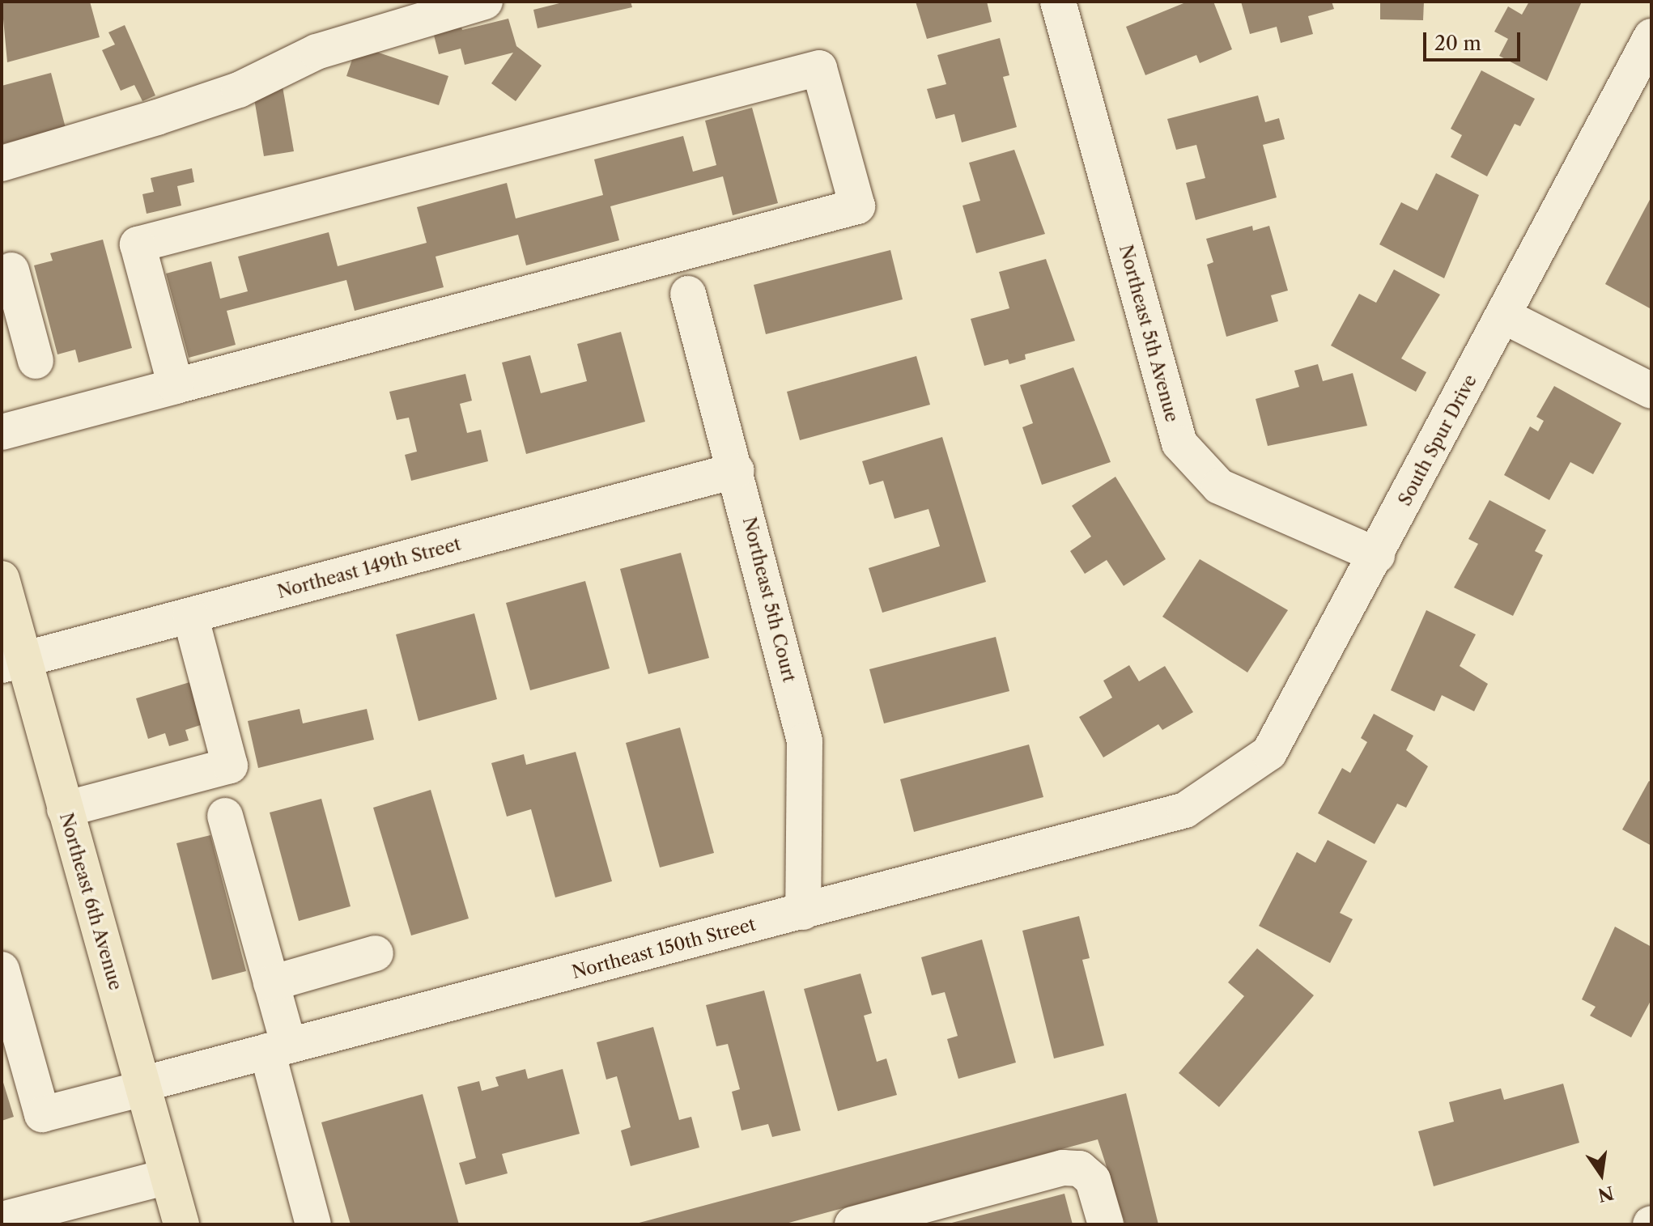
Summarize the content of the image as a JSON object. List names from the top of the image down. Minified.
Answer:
{"streets":{"main road":["Northeast 6th Avenue"],"street":["Northeast 5th Avenue","South Spur Drive","Northeast 149th Street","Northeast 5th Court","Northeast 150th Street"]},"crossings":[["Northeast 5th Avenue","South Spur Drive"],["South Spur Drive","Northeast 150th Street"],["Northeast 149th Street","Northeast 5th Court"],["Northeast 149th Street","Northeast 6th Avenue"],["Northeast 5th Court","Northeast 150th Street"],["Northeast 6th Avenue","Northeast 150th Street"]],"scale_bar":"20 m","north":"bottom"}
